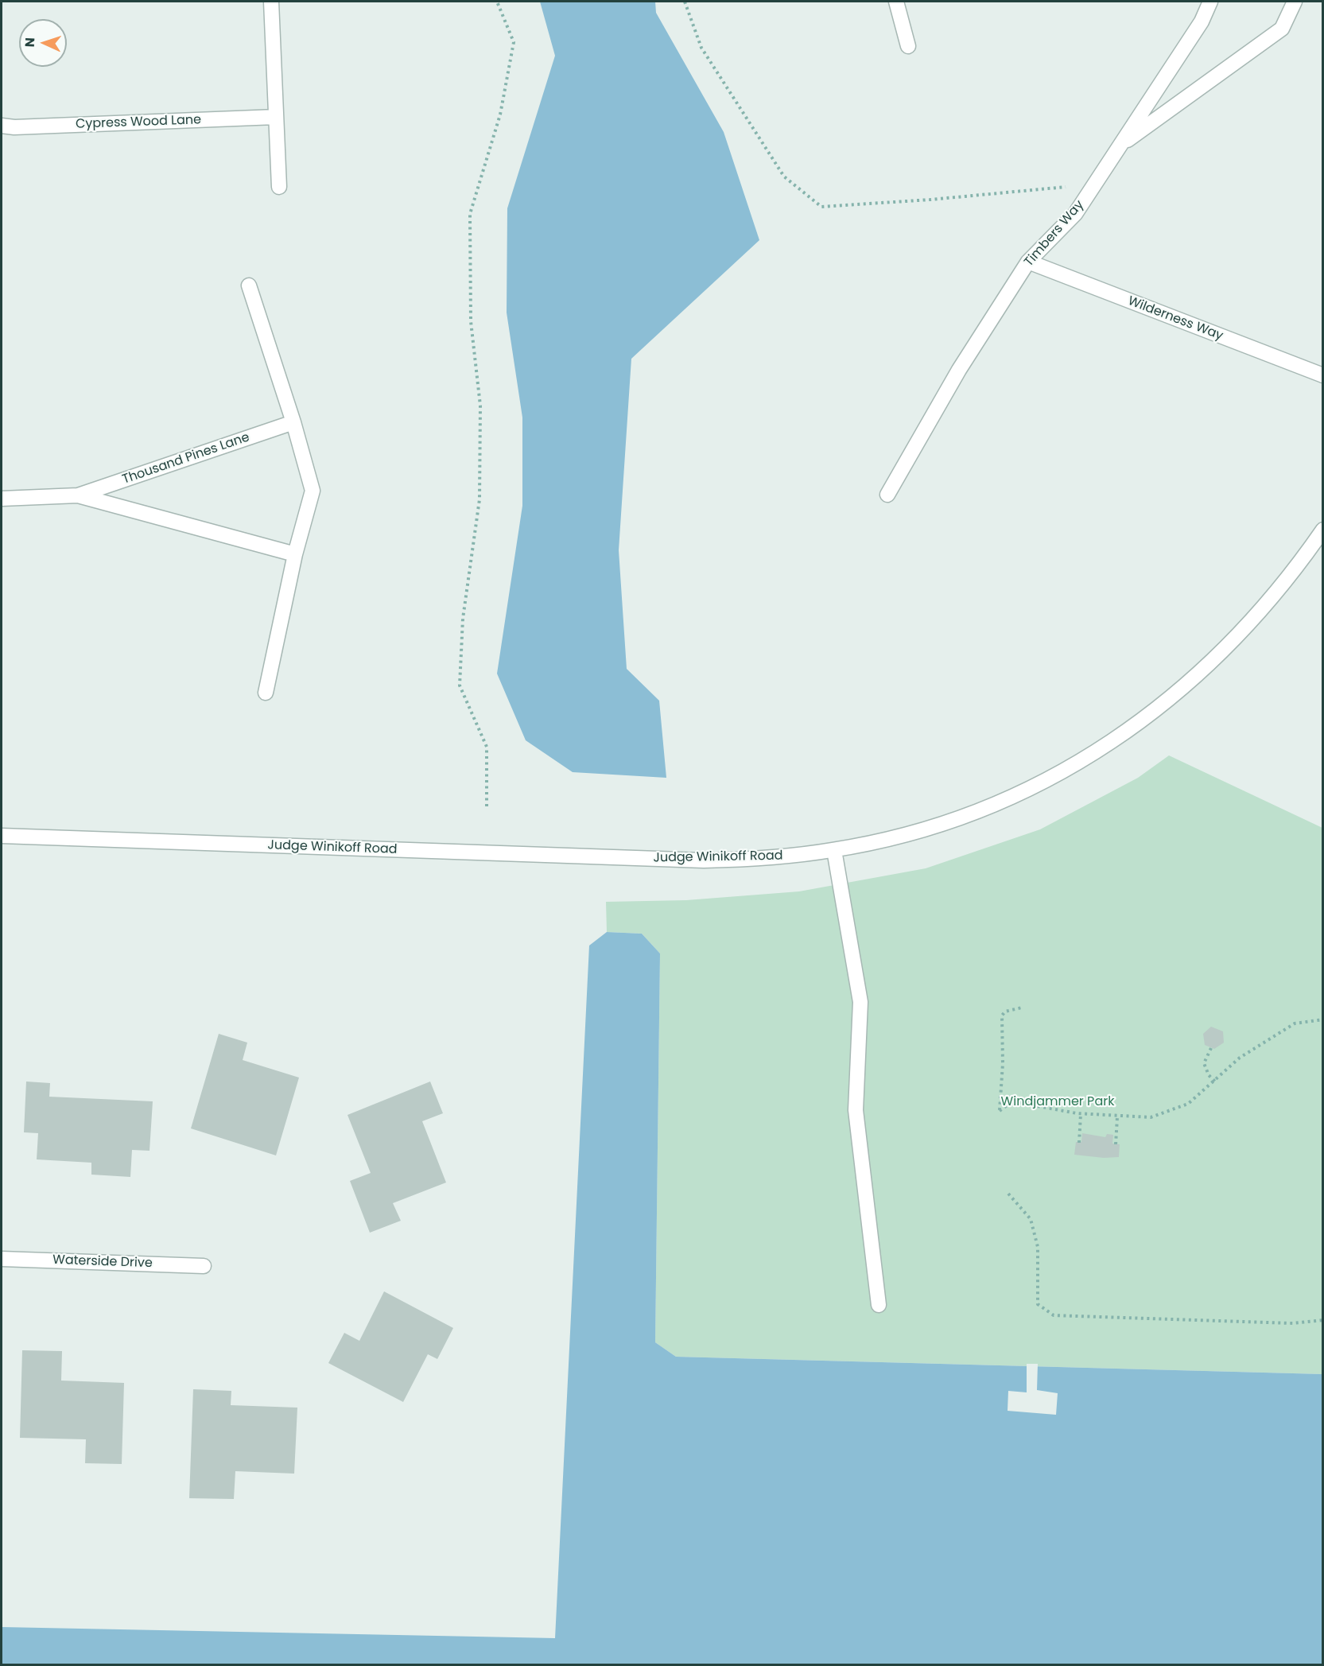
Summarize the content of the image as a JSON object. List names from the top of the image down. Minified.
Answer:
{"streets":{"street":["Cypress Wood Lane","Timbers Way","Wilderness Way","Thousand Pines Lane","Judge Winikoff Road","Waterside Drive"]},"crossings":[["Timbers Way","Wilderness Way"]],"parks":["Windjammer Park"],"north":"left"}
